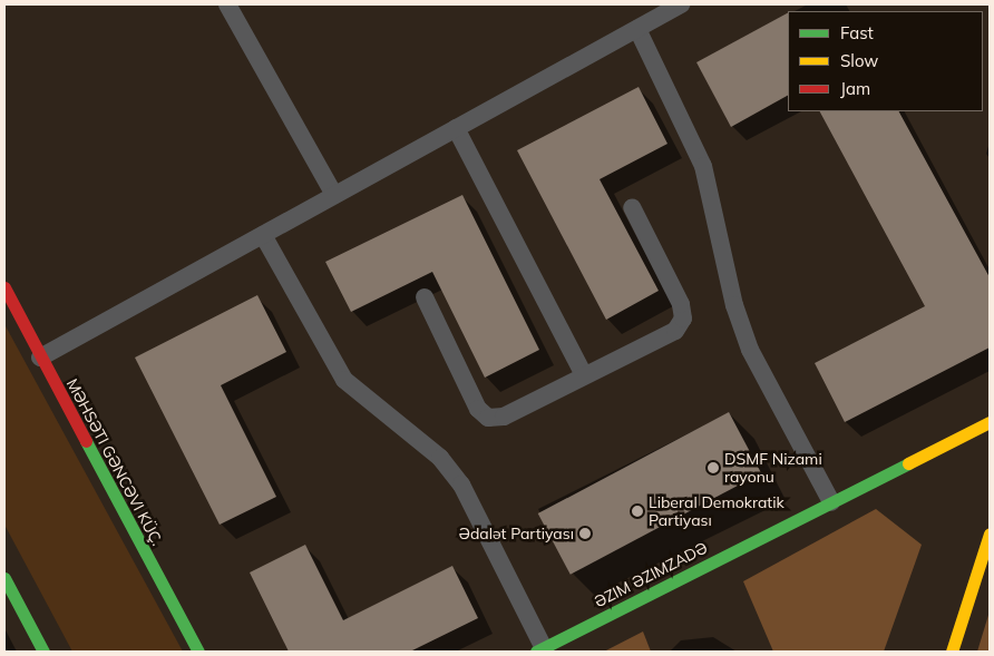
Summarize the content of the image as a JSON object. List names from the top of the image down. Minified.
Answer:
{"streets":{"street":["MƏHSƏTI GƏNCƏVI KÜÇ.","ƏZIM ƏZIMZADƏ"]},"places":["DSMF Nizami rayonu","Liberal Demokratik Partiyası","Ədalət Partiyası"],"legend":["Fast","Slow","Jam"]}
